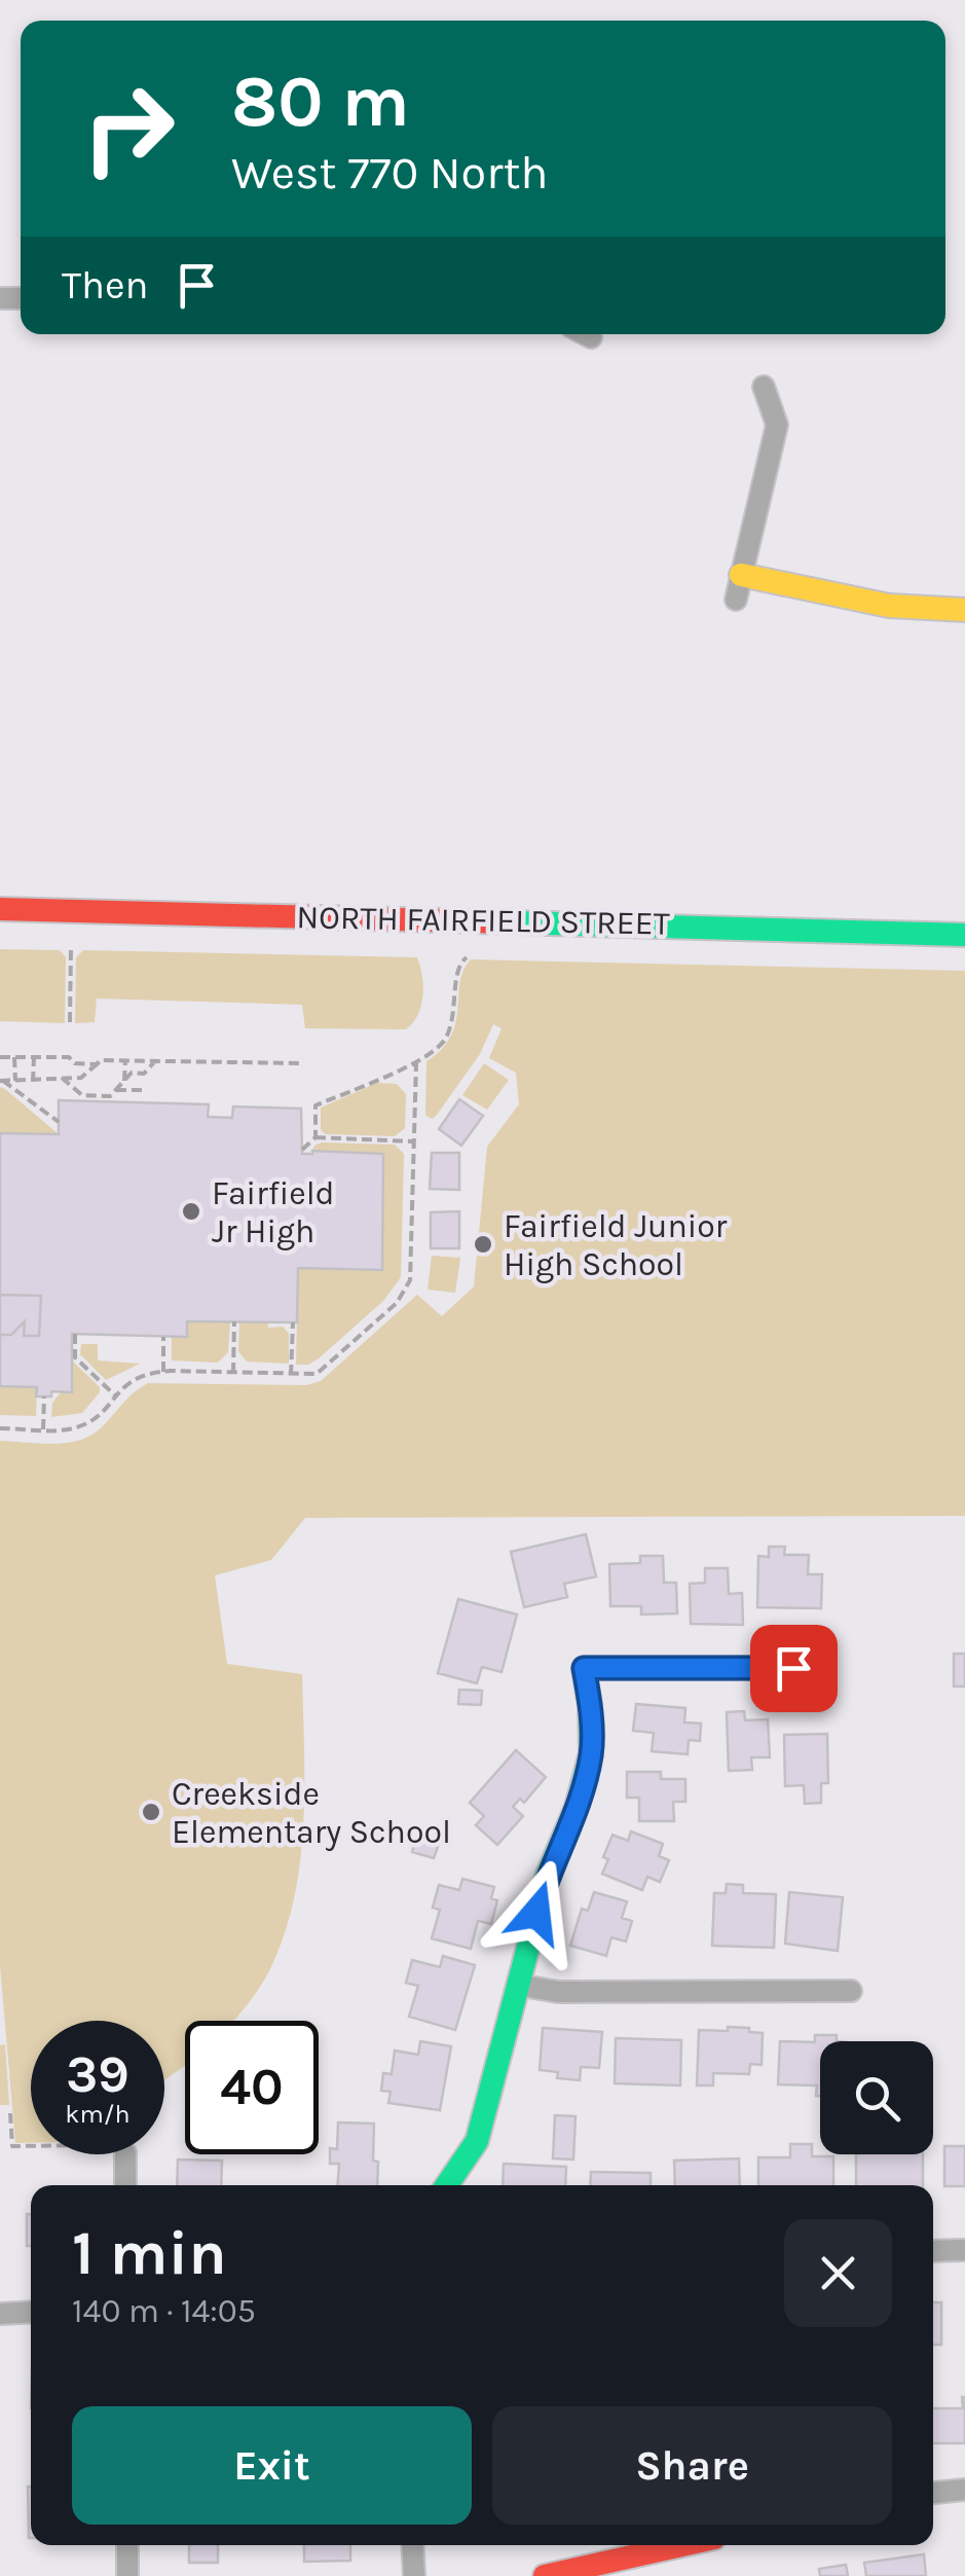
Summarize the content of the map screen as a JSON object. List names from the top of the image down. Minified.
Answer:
{"streets":{"street":["NORTH FAIRFIELD STREET"]},"places":["Fairfield Jr High","Fairfield Junior High School","Creekside Elementary School"],"page":{"turn":["80 m","West 770 North"],"then":"Then","speed":"39 km/h","limit":"40","heading":["1 min","140 m · 14:05"],"buttons":["Exit","Share"]}}
